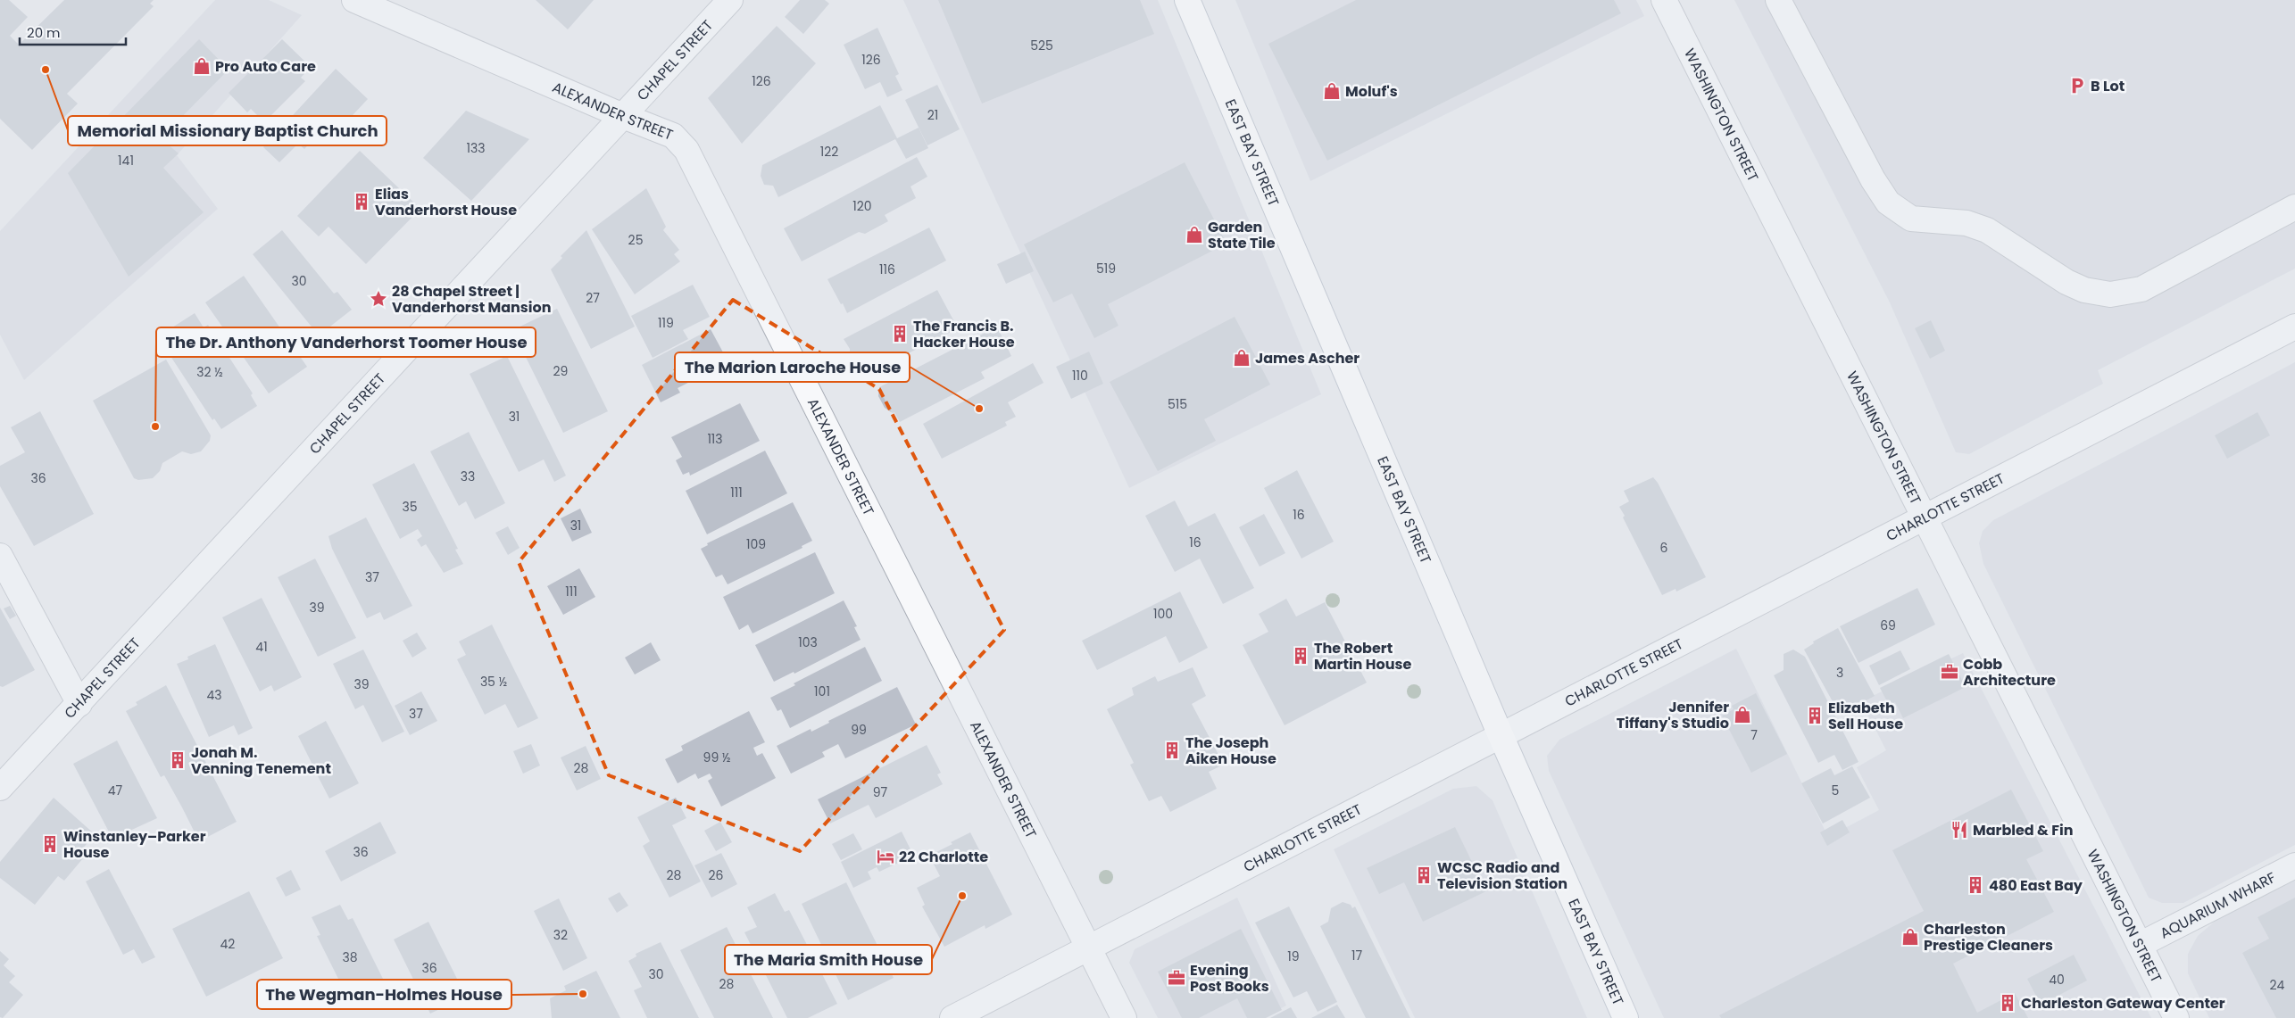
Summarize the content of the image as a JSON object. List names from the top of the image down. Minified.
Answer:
{"streets":{"main road":["EAST BAY STREET"],"street":["CHAPEL STREET","ALEXANDER STREET","WASHINGTON STREET","CHARLOTTE STREET","AQUARIUM WHARF"]},"crossings":[["CHAPEL STREET","ALEXANDER STREET"],["ALEXANDER STREET","CHARLOTTE STREET"],["WASHINGTON STREET","CHARLOTTE STREET"],["WASHINGTON STREET","AQUARIUM WHARF"],["EAST BAY STREET","CHARLOTTE STREET"]],"places":{"shop":["Pro Auto Care","Moluf's","Garden State Tile","James Ascher","Jennifer Tiffany's Studio","Charleston Prestige Cleaners"],"other":["Memorial Missionary Baptist Church","The Marion Laroche House","The Dr. Anthony Vanderhorst Toomer House","The Maria Smith House","The Wegman-Holmes House"],"parking":["B Lot"],"building":["Elias Vanderhorst House","The Francis B. Hacker House","The Robert Martin House","Elizabeth Sell House","The Joseph Aiken House","Jonah M. Venning Tenement","Winstanley–Parker House","WCSC Radio and Television Station","480 East Bay","Charleston Gateway Center"],"place":["28 Chapel Street | Vanderhorst Mansion"],"office":["Cobb Architecture","Evening Post Books"],"restaurant":["Marbled & Fin"],"hotel":["22 Charlotte"]},"house_numbers":["525","126","126","21","133","122","141","120","25","519","116","30","27","119","29","32 ½","110","515","31","113","33","36","111","35","16","31","16","109","6","37","111","39","100","69","103","41","3","35 ½","39","101","43","37","99","7","99 ½","28","47","5","97","36","28","26","32","42","17","19","38","36","30","40","28","24"],"scale_bar":"20 m"}
